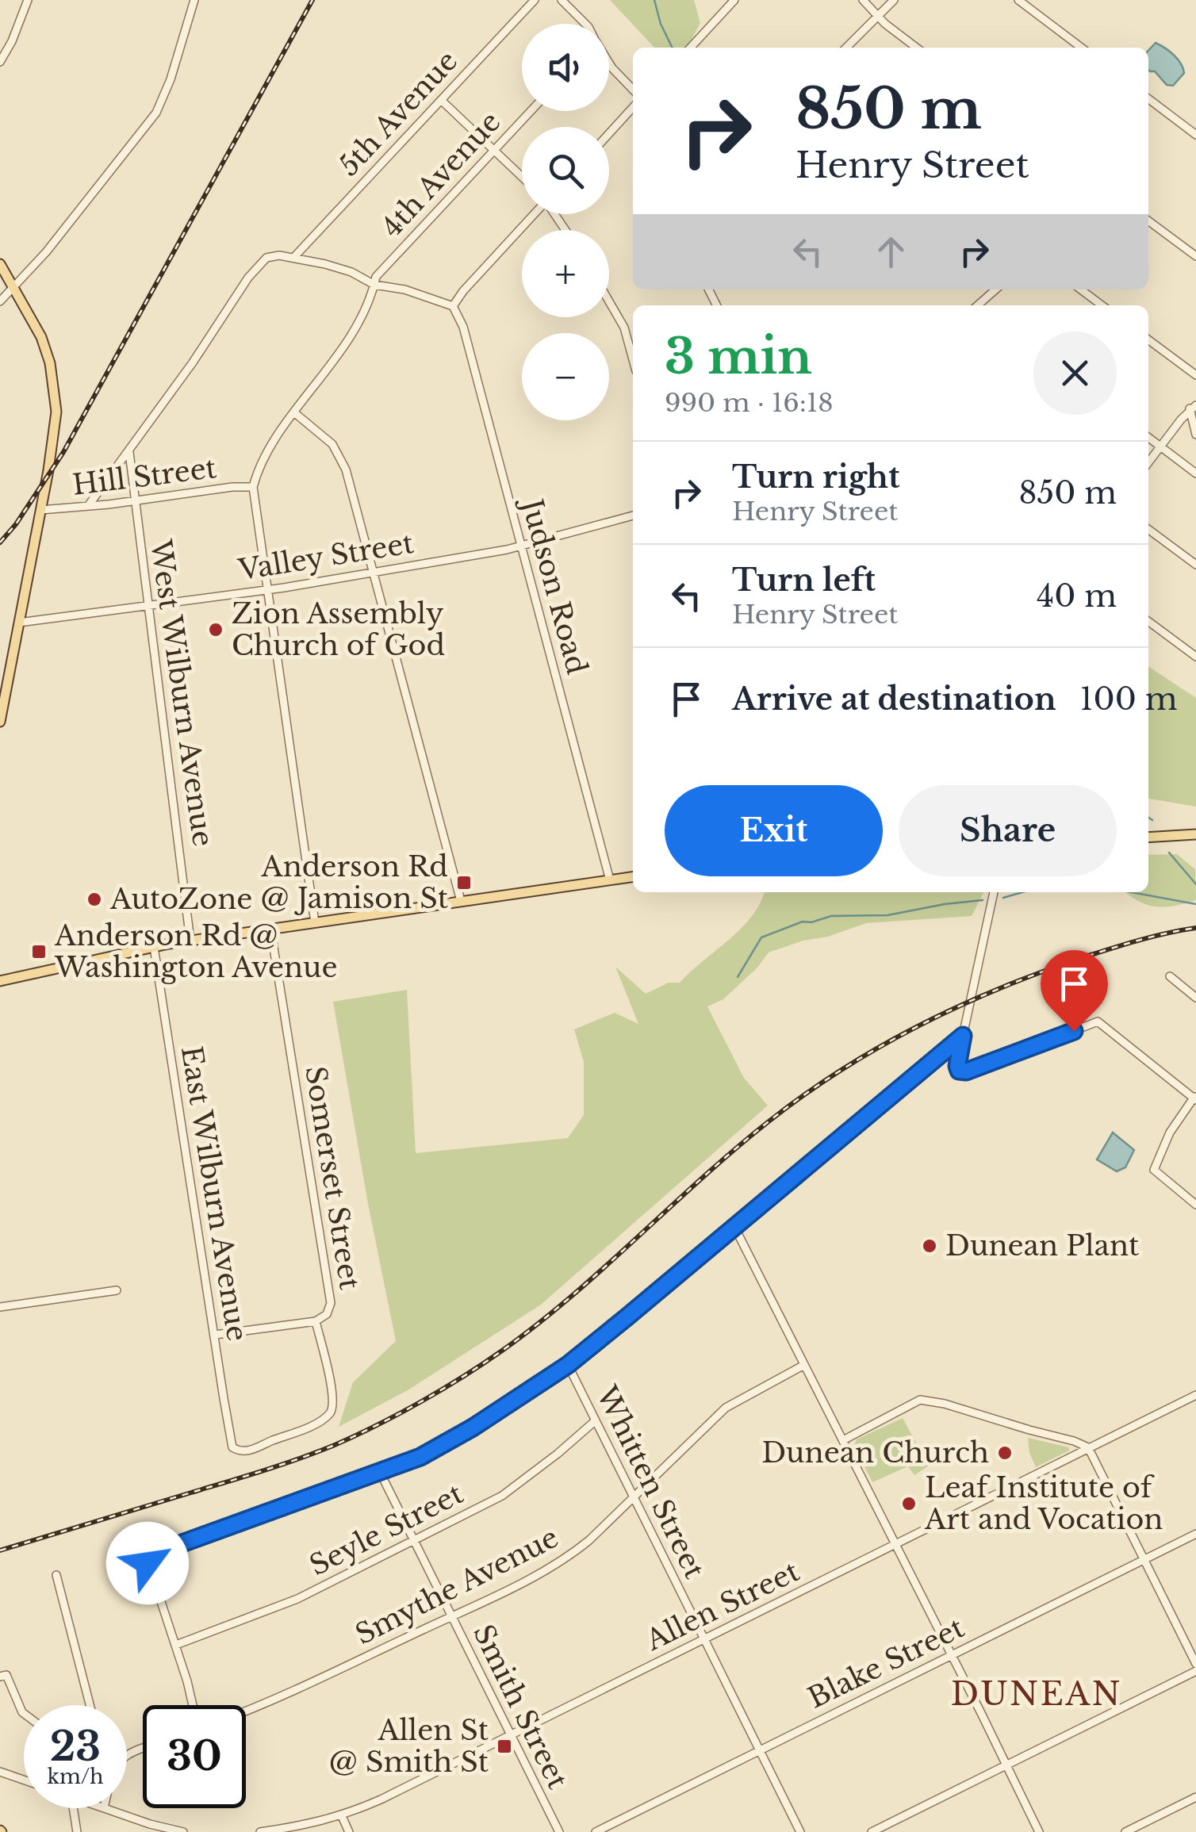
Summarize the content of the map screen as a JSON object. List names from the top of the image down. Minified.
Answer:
{"streets":{"street":["5th Avenue","4th Avenue","Hill Street","Valley Street","Judson Road","West Wilburn Avenue","Somerset Street","East Wilburn Avenue","Whitten Street","Seyle Street","Smythe Avenue","Allen Street","Blake Street","Smith Street"]},"crossings":[["4th Avenue","Hill Street"],["Hill Street","West Wilburn Avenue"],["Valley Street","Judson Road"],["Valley Street","West Wilburn Avenue"],["Somerset Street","East Wilburn Avenue"],["Whitten Street","Seyle Street"],["Whitten Street","Smythe Avenue"],["Whitten Street","Allen Street"],["Whitten Street","Blake Street"],["Seyle Street","Smith Street"],["Smythe Avenue","Smith Street"],["Allen Street","Smith Street"]],"districts":["DUNEAN"],"places":{"other":["Zion Assembly Church of God","AutoZone","Dunean Plant","Dunean Church","Leaf Institute of Art and Vocation"],"transit":["Anderson Rd @ Jamison St","Anderson Rd @ Washington Avenue","Allen St @ Smith St"]},"page":{"map_buttons":["+","−"],"turn":["850 m","Henry Street"],"heading":["3 min","990 m · 16:18"],"list":[{"name":"Turn right","note":"Henry Street","value":"850 m"},{"name":"Turn left","note":"Henry Street","value":"40 m"},{"name":"Arrive at destination","value":"100 m"}],"buttons":["Exit","Share"],"speed":"23 km/h","limit":"30"}}
